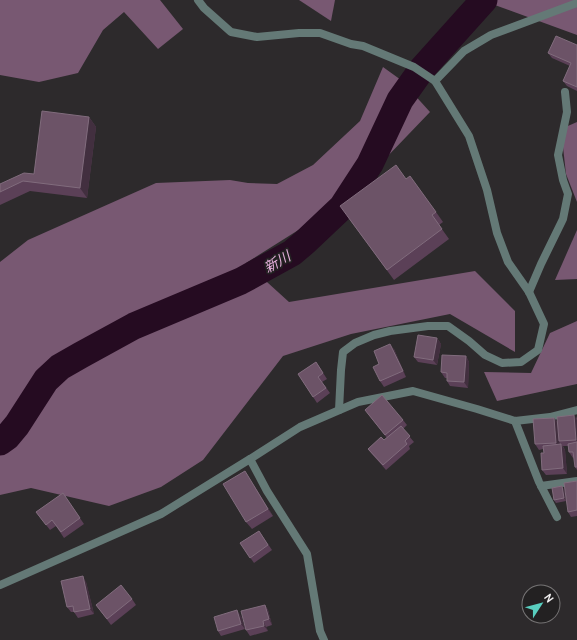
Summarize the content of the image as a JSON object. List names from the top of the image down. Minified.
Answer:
{"water":["新川"],"north":"top right"}
